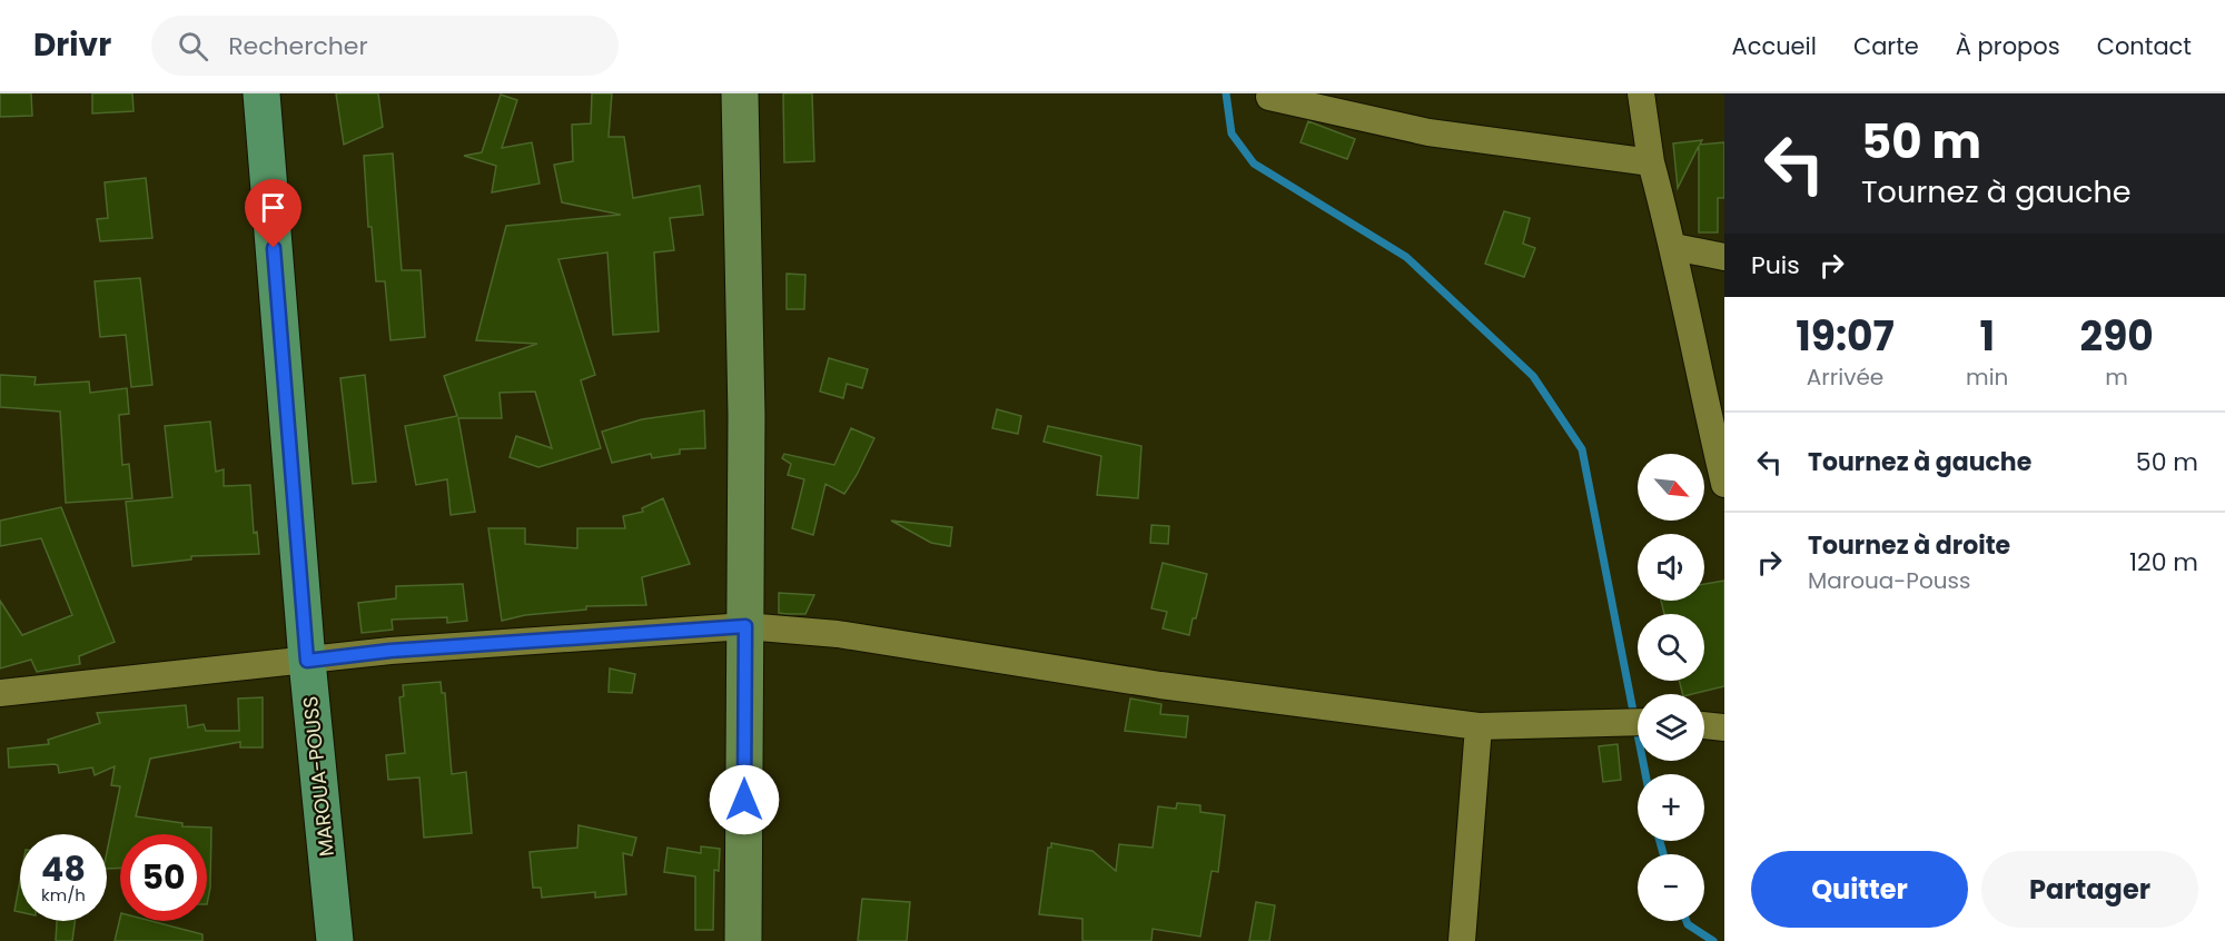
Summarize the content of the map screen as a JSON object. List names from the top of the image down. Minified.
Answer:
{"streets":{"main road":["MAROUA-POUSS"]},"north":"bottom right","page":{"header":"Drivr","search":"Rechercher","nav":["Accueil","Carte","À propos","Contact"],"turn":["50 m","Tournez à gauche"],"then":"Puis","eta":["19:07","Arrivée","1","min","290","m"],"list":[{"name":"Tournez à gauche","value":"50 m"},{"name":"Tournez à droite","note":"Maroua-Pouss","value":"120 m"}],"map_buttons":["+","−"],"speed":"48 km/h","limit":"50","buttons":["Quitter","Partager"]}}
